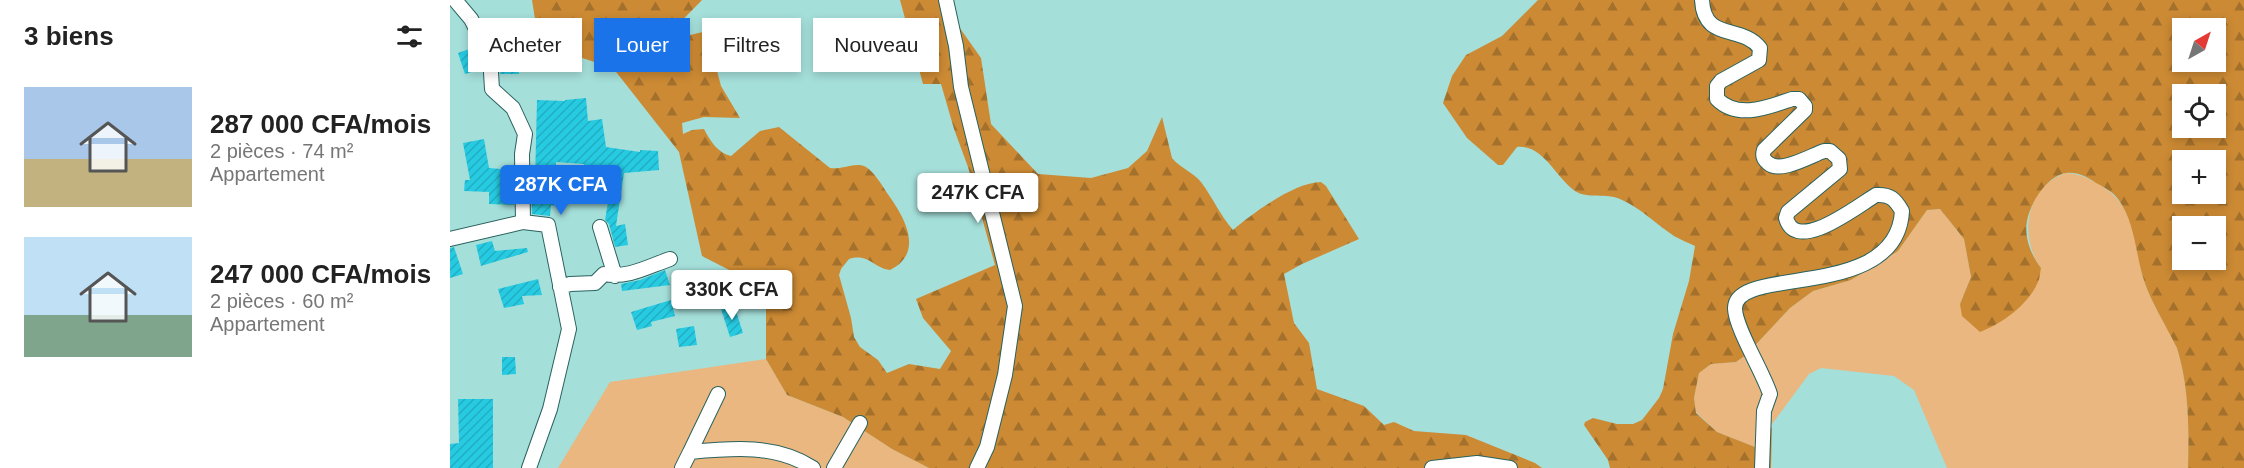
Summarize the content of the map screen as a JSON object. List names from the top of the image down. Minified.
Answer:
{"north":"top right","page":{"heading":"3 biens","map_buttons":["+","−"],"chip":["Acheter","Louer","Filtres","Nouveau"],"list":[{"name":"287 000 CFA/mois","note":"2 pièces · 74 m² · Appartement"},{"name":"247 000 CFA/mois","note":"2 pièces · 60 m² · Appartement"}],"price":["287K CFA","247K CFA","330K CFA"]}}
